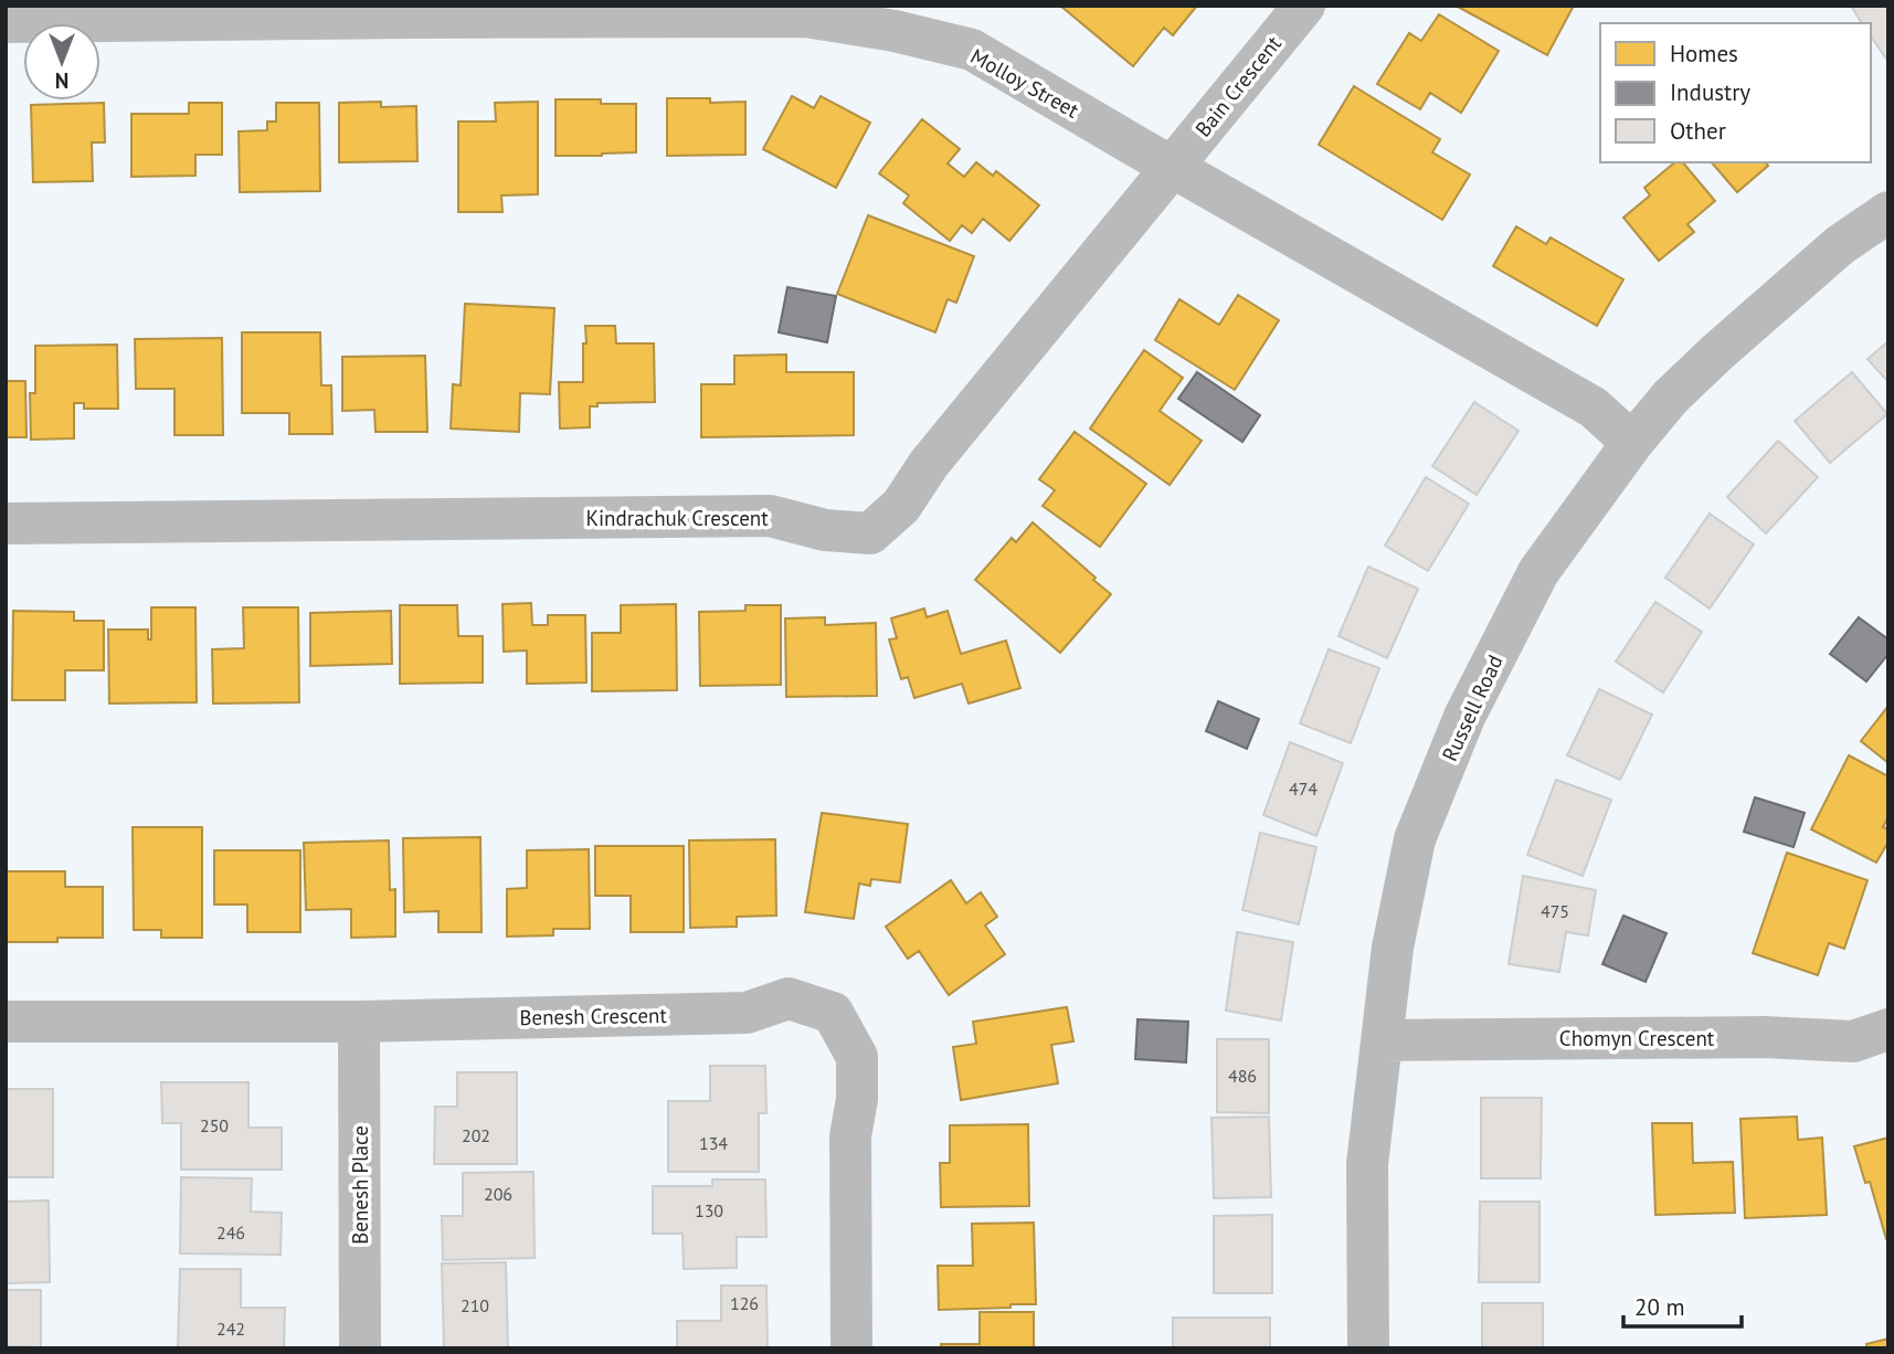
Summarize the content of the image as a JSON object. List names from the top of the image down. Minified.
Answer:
{"streets":{"street":["Molloy Street","Bain Crescent","Kindrachuk Crescent","Russell Road","Benesh Crescent","Chomyn Crescent","Benesh Place"]},"crossings":[["Molloy Street","Bain Crescent"],["Molloy Street","Kindrachuk Crescent"],["Molloy Street","Russell Road"],["Bain Crescent","Kindrachuk Crescent"],["Russell Road","Chomyn Crescent"],["Benesh Crescent","Benesh Place"]],"house_numbers":["474","475","486","250","202","134","206","130","246","126","210","242"],"legend":["Homes","Industry","Other"],"scale_bar":"20 m","north":"bottom"}
